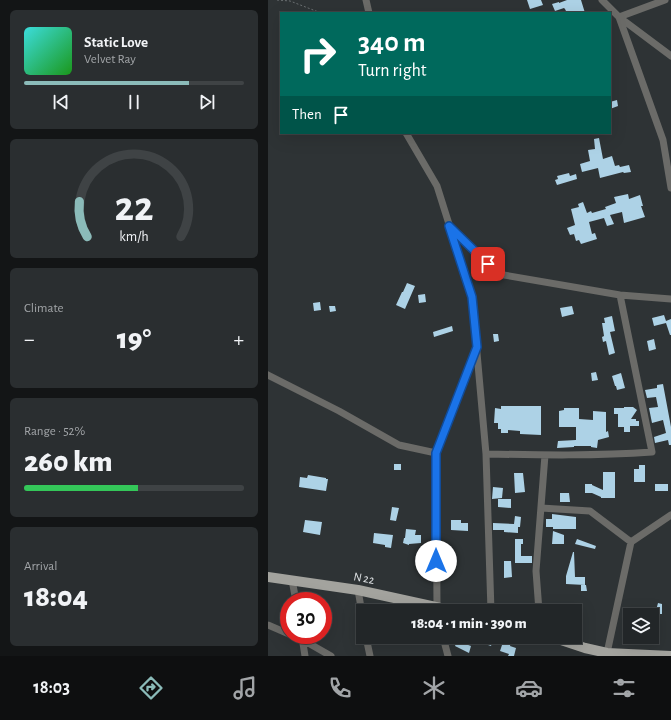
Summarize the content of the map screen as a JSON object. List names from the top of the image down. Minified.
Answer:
{"streets":{"main road":["N 22"]},"page":{"turn":["340 m","Turn right"],"song":["Static Love","Velvet Ray"],"then":"Then","tile":["Climate",["Range · 52%","260 km"],["Arrival","18:04"]],"heat":["−","19°","+"],"limit":"30","trip":"18:04 · 1 min · 390 m","tabs":"18:03","gauge":["22","km/h"]}}
